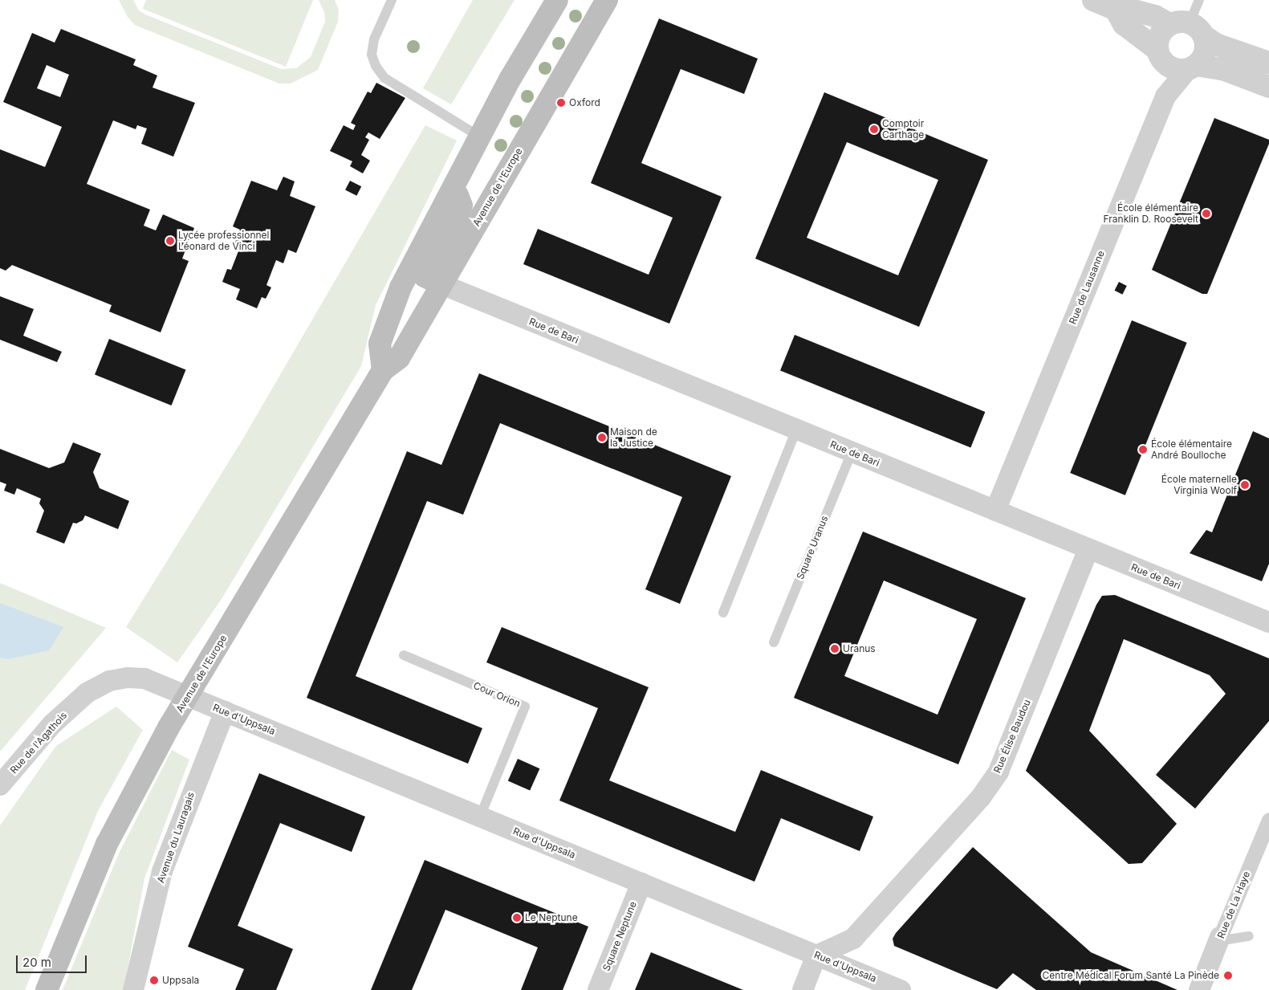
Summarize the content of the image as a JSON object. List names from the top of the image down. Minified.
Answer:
{"streets":{"main road":["Avenue de l'Europe"],"street":["Rue de Lausanne","Rue de Bari","Rue d'Uppsala","Rue Élise Baudou","Rue de l'Agathois","Avenue du Lauragais","Rue de La Haye","Square Neptune"],"lane":["Square Uranus","Cour Orion"]},"crossings":[["Avenue de l'Europe","Rue de Bari"],["Avenue de l'Europe","Rue d'Uppsala"],["Avenue de l'Europe","Rue de l'Agathois"],["Rue de Lausanne","Rue de Bari"],["Rue de Bari","Square Uranus"],["Rue de Bari","Rue Élise Baudou"],["Cour Orion","Rue d'Uppsala"],["Rue d'Uppsala","Rue Élise Baudou"],["Rue d'Uppsala","Rue de l'Agathois"],["Rue d'Uppsala","Avenue du Lauragais"],["Rue d'Uppsala","Square Neptune"]],"places":["Oxford","Comptoir Carthage","École élémentaire Franklin D. Roosevelt","Lycée professionnel Léonard de Vinci","Maison de la Justice","École élémentaire André Boulloche","École maternelle Virginia Woolf","Uranus","Le Neptune","Centre Médical Forum Santé La Pinède","Uppsala"],"scale_bar":"20 m"}
